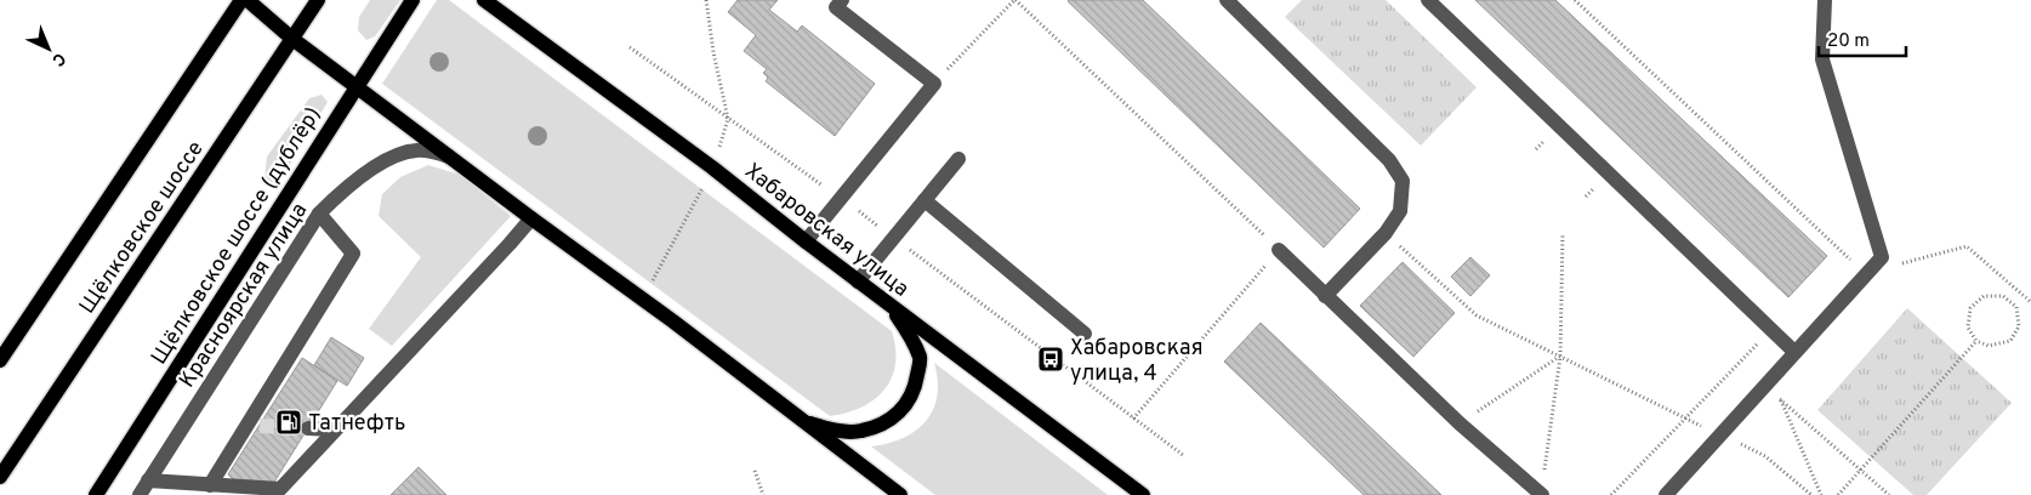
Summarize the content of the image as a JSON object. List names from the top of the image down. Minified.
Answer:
{"streets":{"main road":["Щёлковское шоссе","Хабаровская улица","Щёлковское шоссе (дублёр)"],"street":["Красноярская улица"]},"places":{"bus stop":["Хабаровская улица, 4"],"fuel station":["Татнефть"]},"scale_bar":"20 m","north":"bottom right"}
